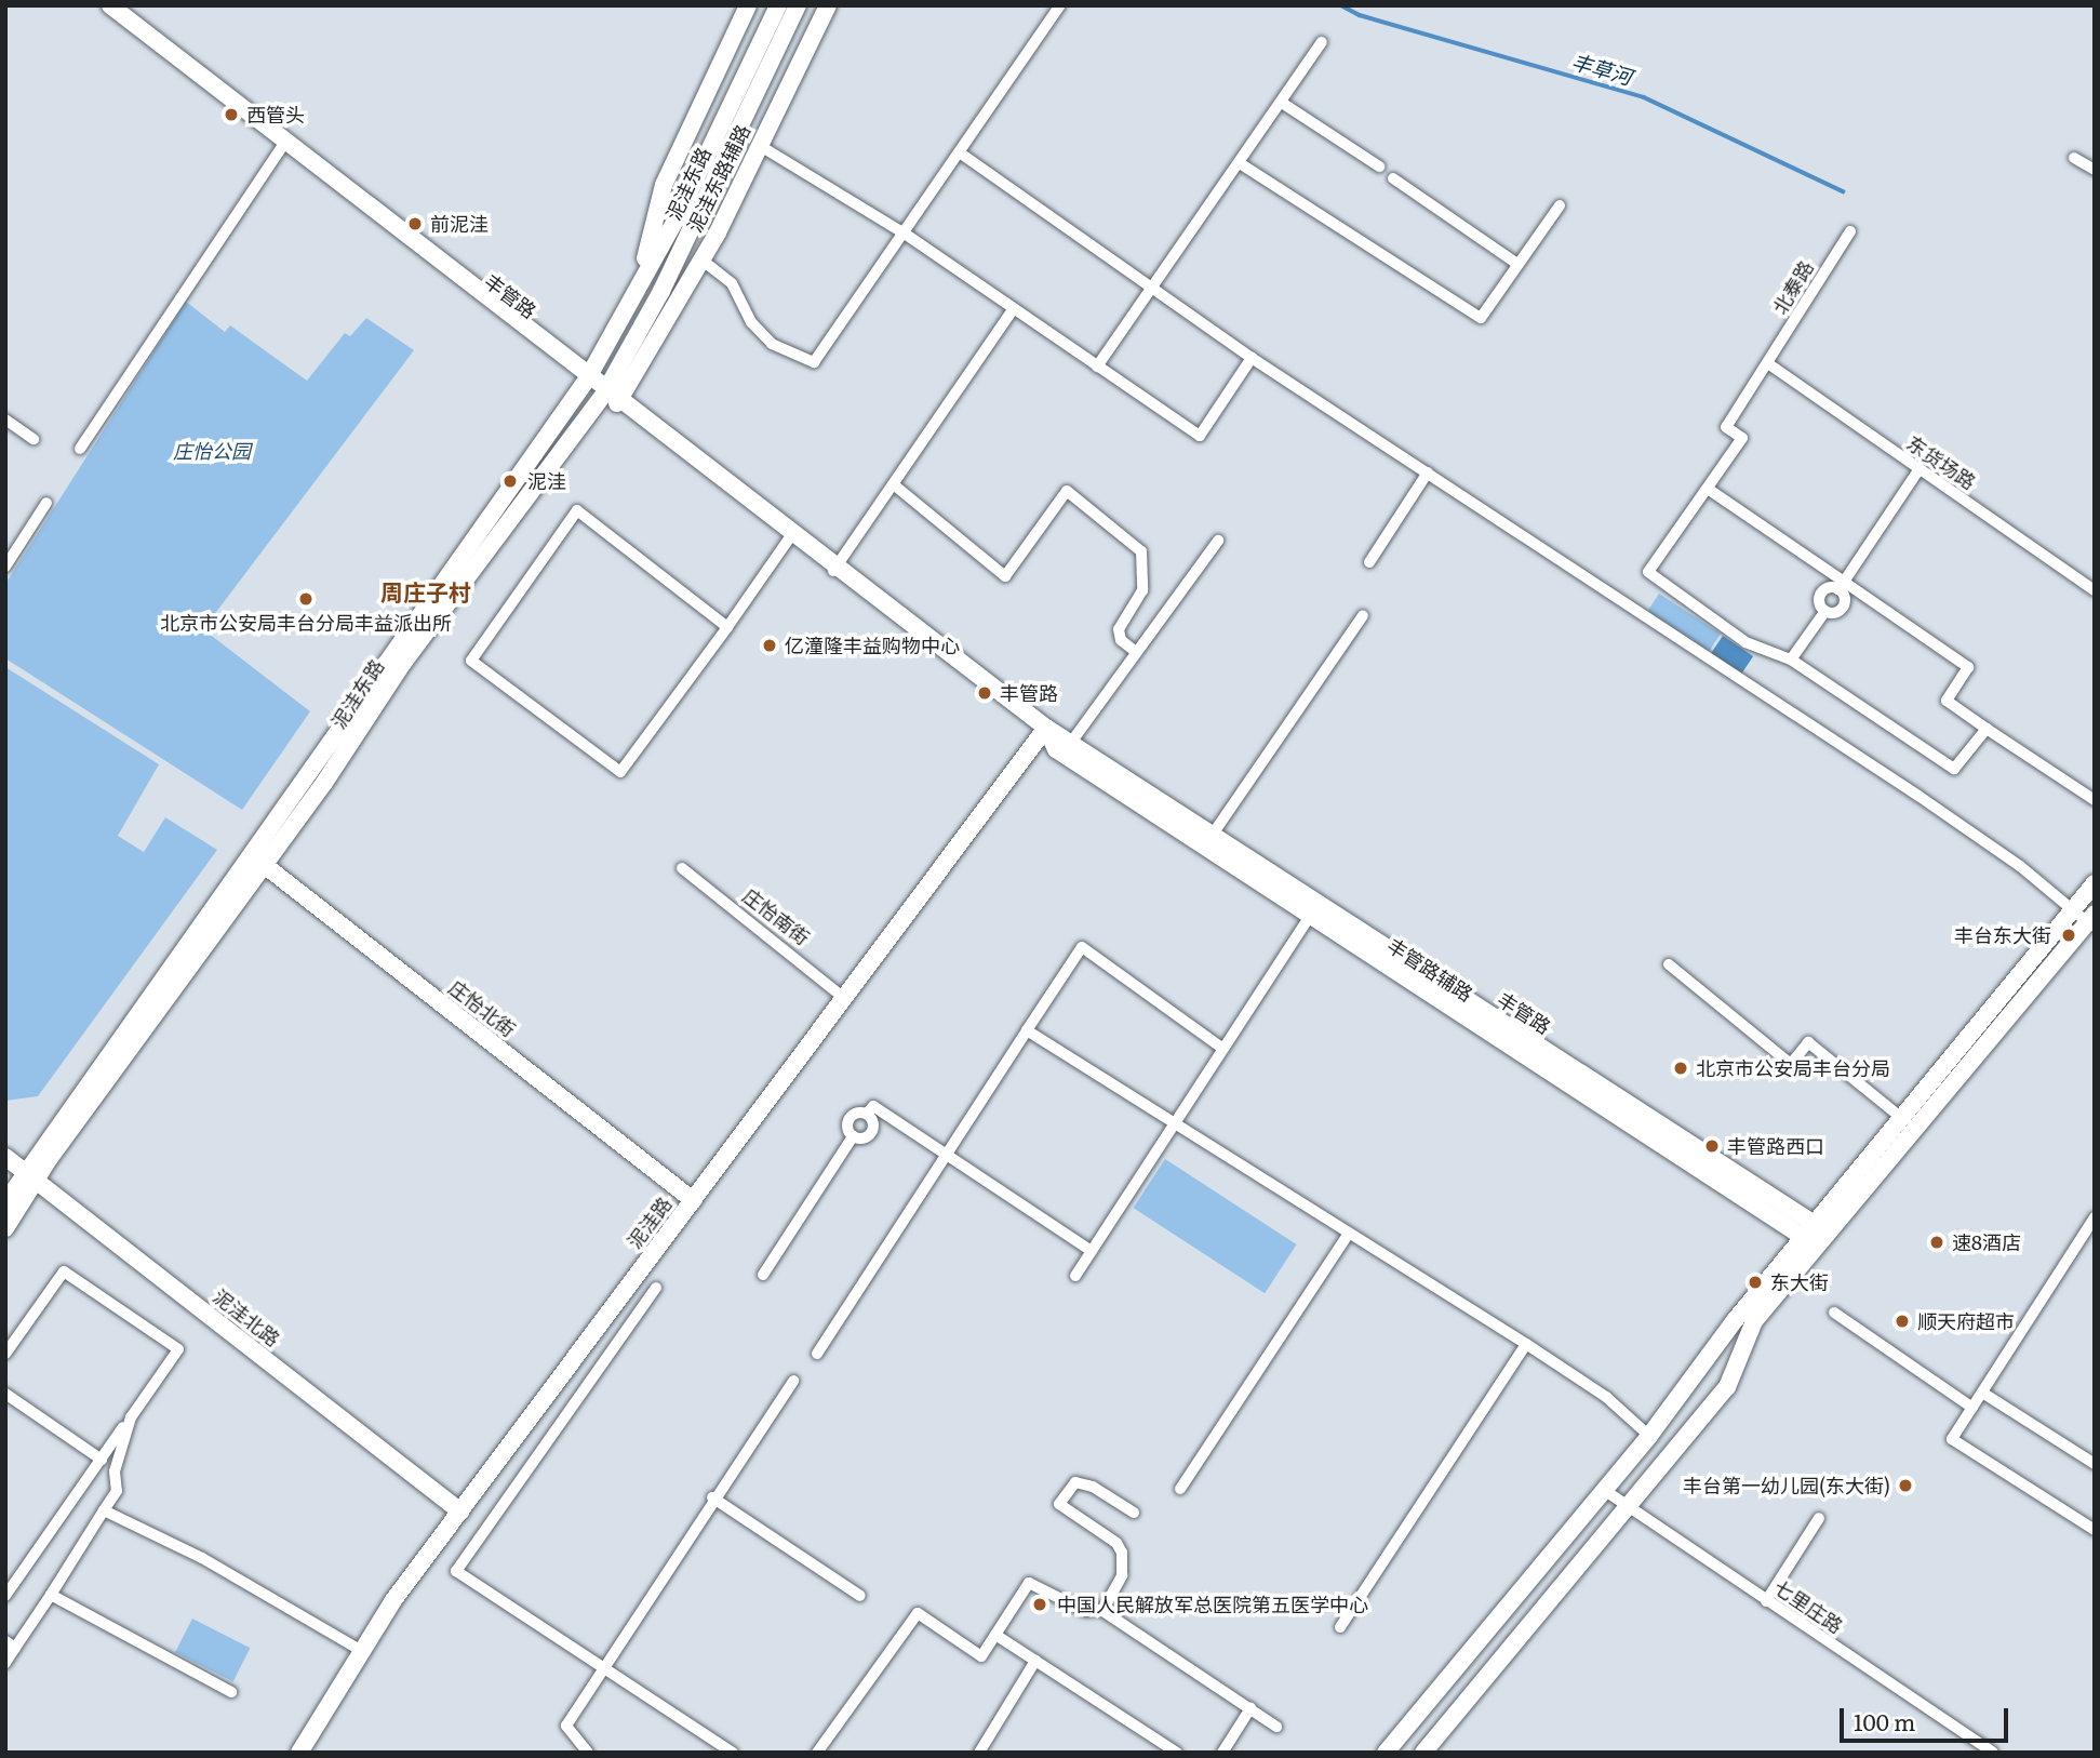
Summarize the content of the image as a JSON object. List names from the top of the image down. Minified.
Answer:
{"streets":{"main road":["泥洼东路辅路","泥洼东路","丰管路","丰管路辅路","庄怡北街","泥洼路","泥洼北路"],"street":["北泰路","东货场路","庄怡南街","七里庄路"]},"crossings":[["泥洼东路辅路","泥洼东路"],["泥洼东路辅路","丰管路"],["泥洼东路","丰管路"],["泥洼东路","庄怡北街"],["泥洼东路","泥洼北路"],["北泰路","东货场路"],["丰管路","丰管路辅路"],["丰管路","泥洼路"],["庄怡南街","泥洼路"],["丰管路辅路","泥洼路"],["庄怡北街","泥洼路"],["泥洼路","泥洼北路"]],"districts":["周庄子村"],"water":["丰草河"],"parks":["庄怡公园"],"places":["西管头","前泥洼","泥洼","北京市公安局丰台分局丰益派出所","亿潼隆丰益购物中心","丰管路","丰台东大街","北京市公安局丰台分局","丰管路西口","速8酒店","东大街","顺天府超市","丰台第一幼儿园(东大街)","中国人民解放军总医院第五医学中心"],"scale_bar":"100 m"}
